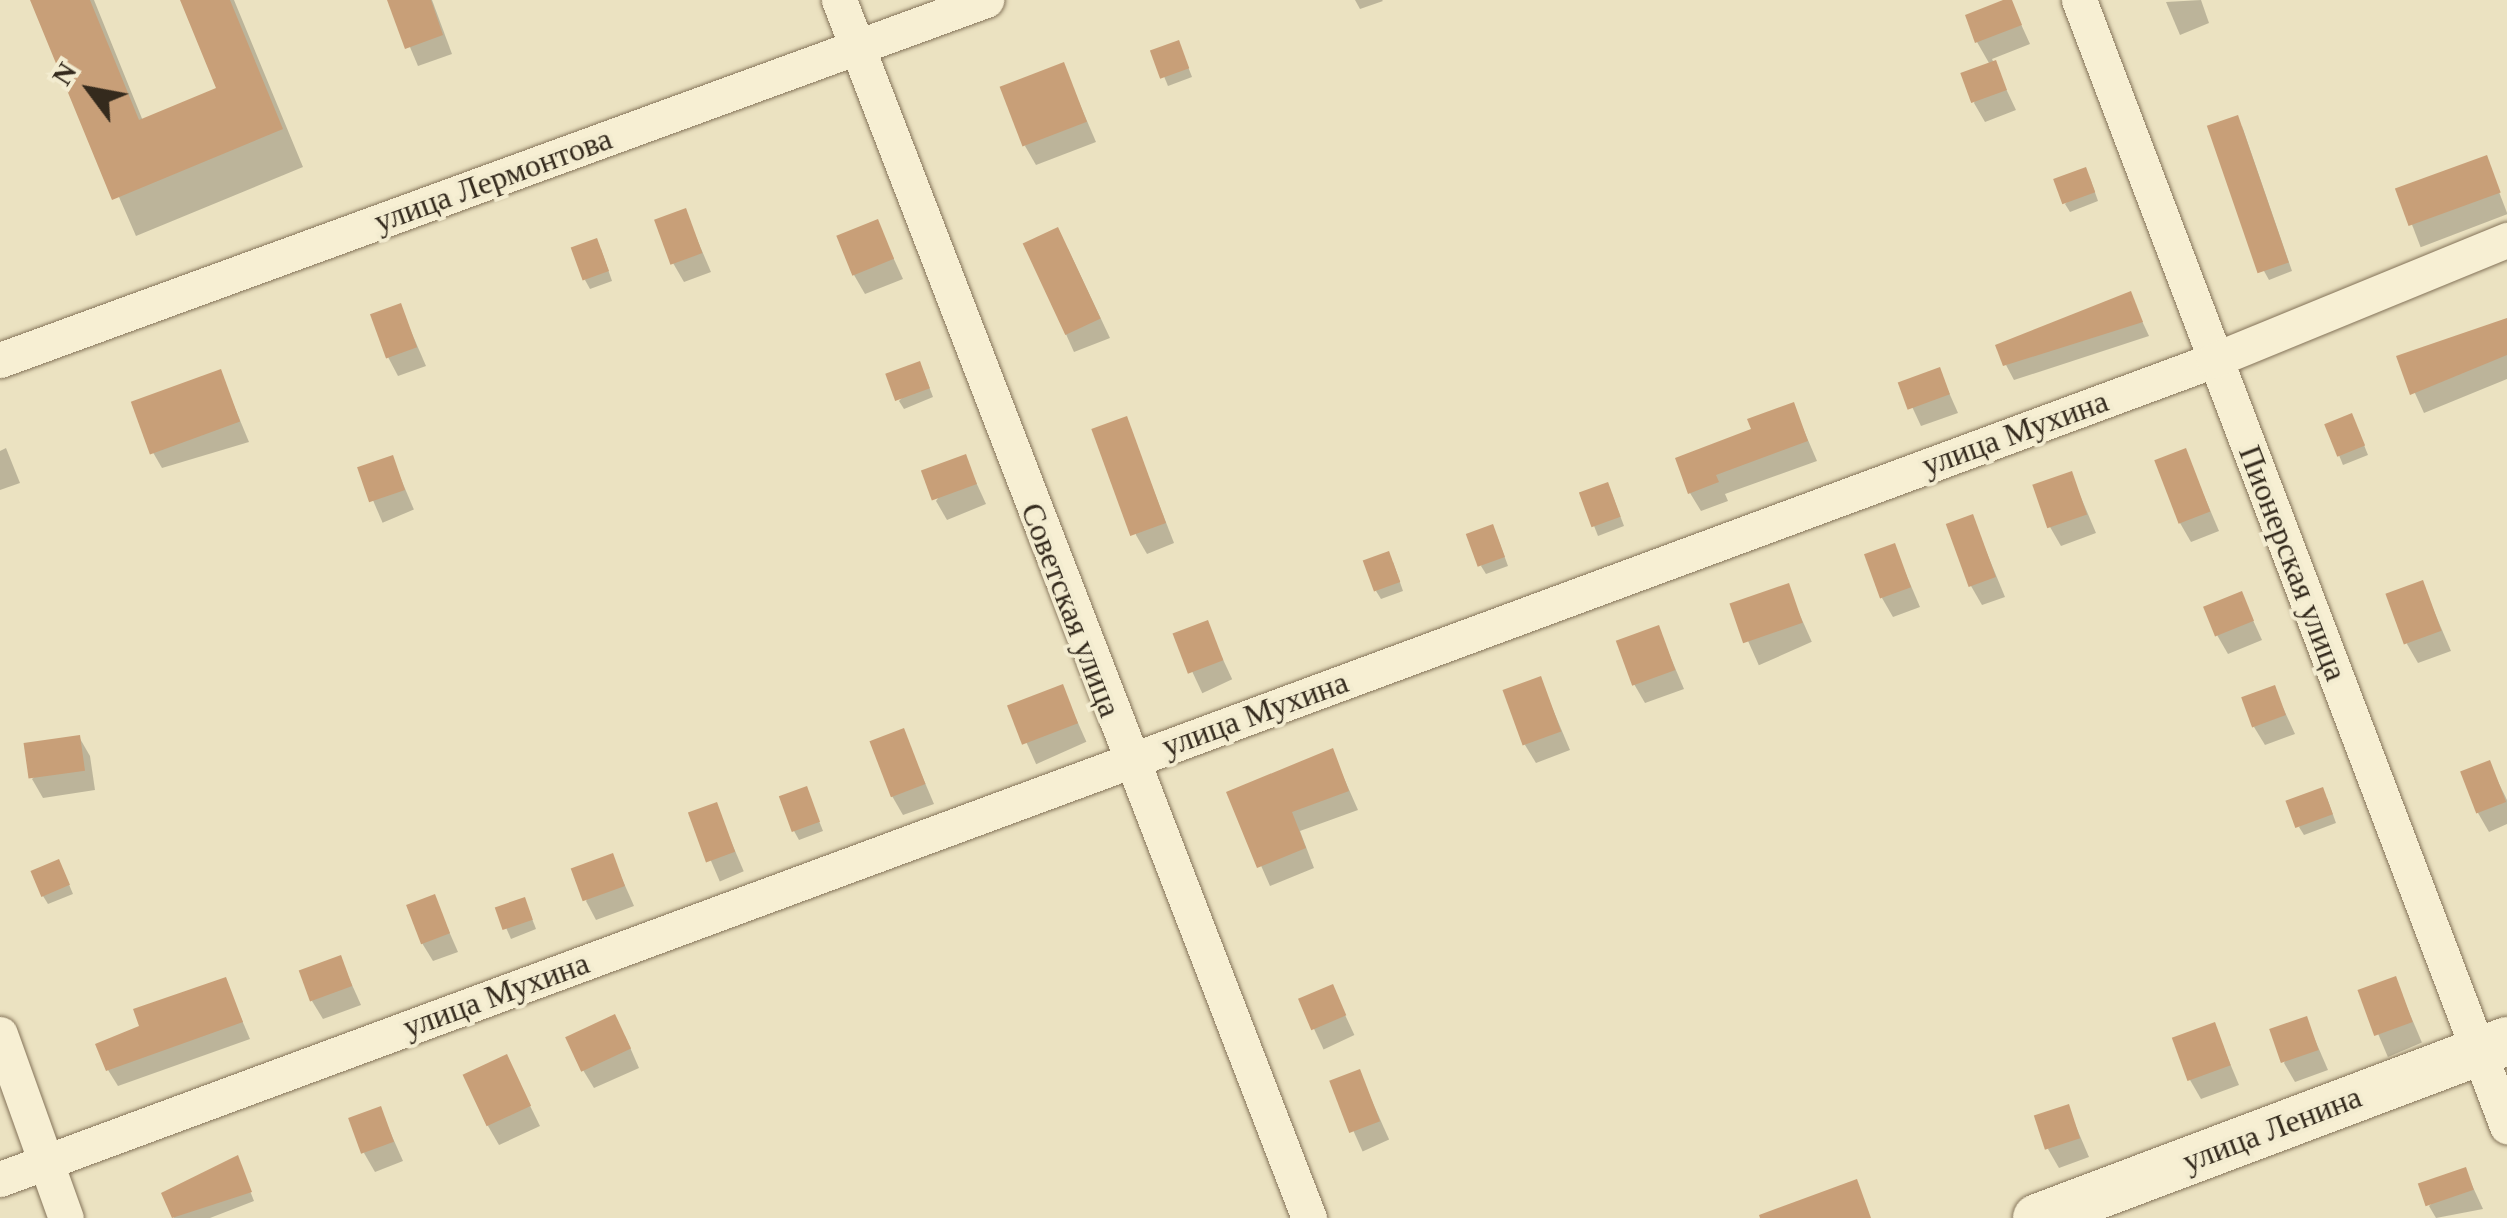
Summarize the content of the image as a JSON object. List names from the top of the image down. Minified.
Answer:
{"streets":{"main road":["улица Ленина"],"street":["улица Лермонтова","улица Мухина","Пионерская улица","Советская улица"]},"crossings":[["улица Лермонтова","Советская улица"],["улица Мухина","Пионерская улица"],["улица Мухина","Советская улица"],["Пионерская улица","улица Ленина"]],"north":"top left"}
